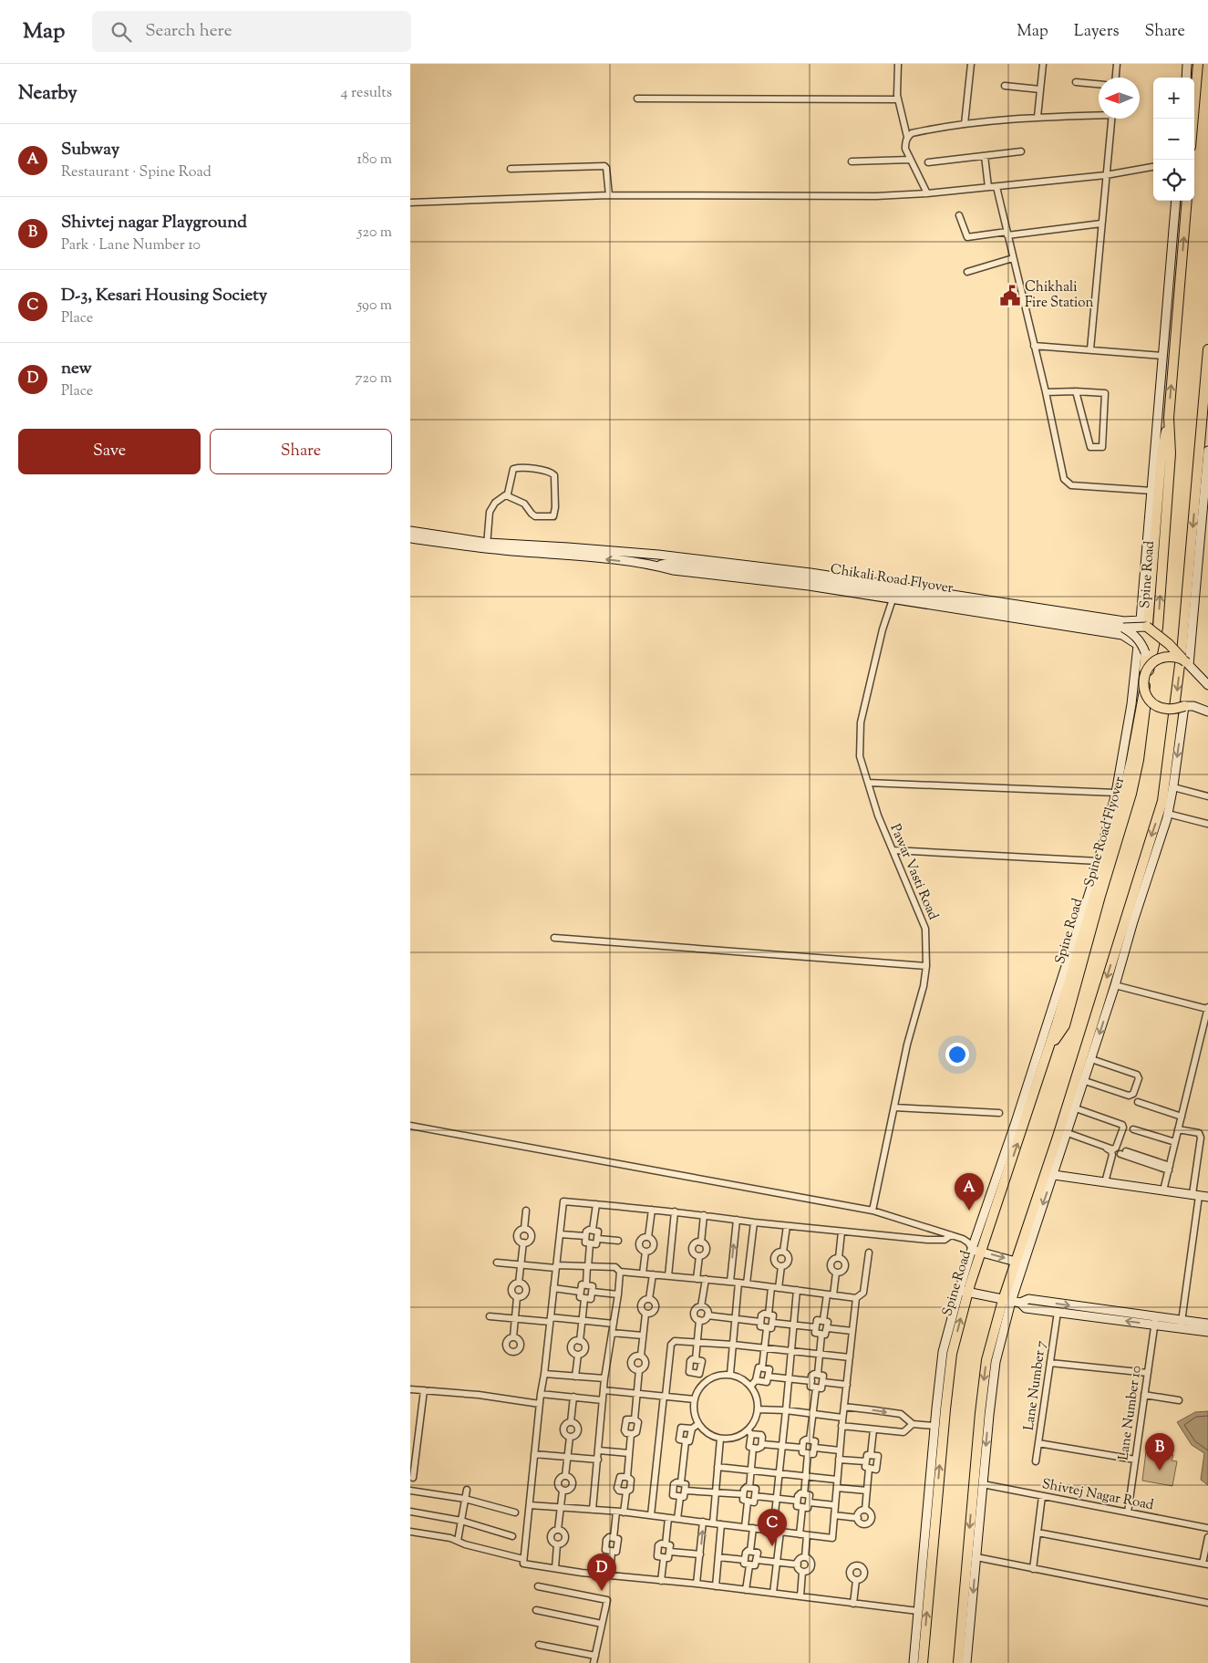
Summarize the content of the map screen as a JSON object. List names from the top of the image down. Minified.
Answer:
{"streets":{"main road":["Spine Road","Spine Road Flyover"],"street":["Chikali Road Flyover","Pawar Vasti Road","Lane Number 7","Lane Number 10","Shivtej Nagar Road"]},"crossings":[["Spine Road","Chikali Road Flyover"],["Spine Road","Spine Road Flyover"],["Chikali Road Flyover","Spine Road Flyover"],["Lane Number 10","Shivtej Nagar Road"]],"places":{"public building":["Chikhali Fire Station"]},"north":"left","page":{"header":"Map","search":"Search here","nav":["Map","Layers","Share"],"heading":["Nearby","4 results"],"map_buttons":["+","−"],"list":[{"mark":"A","name":"Subway","note":"Restaurant · Spine Road","value":"180 m"},{"mark":"B","name":"Shivtej nagar Playground","note":"Park · Lane Number 10","value":"520 m"},{"mark":"C","name":"D-3, Kesari Housing Society","note":"Place","value":"590 m"},{"mark":"D","name":"new","note":"Place","value":"720 m"}],"buttons":["Save","Share"],"pins":["A","B","C","D"]}}
